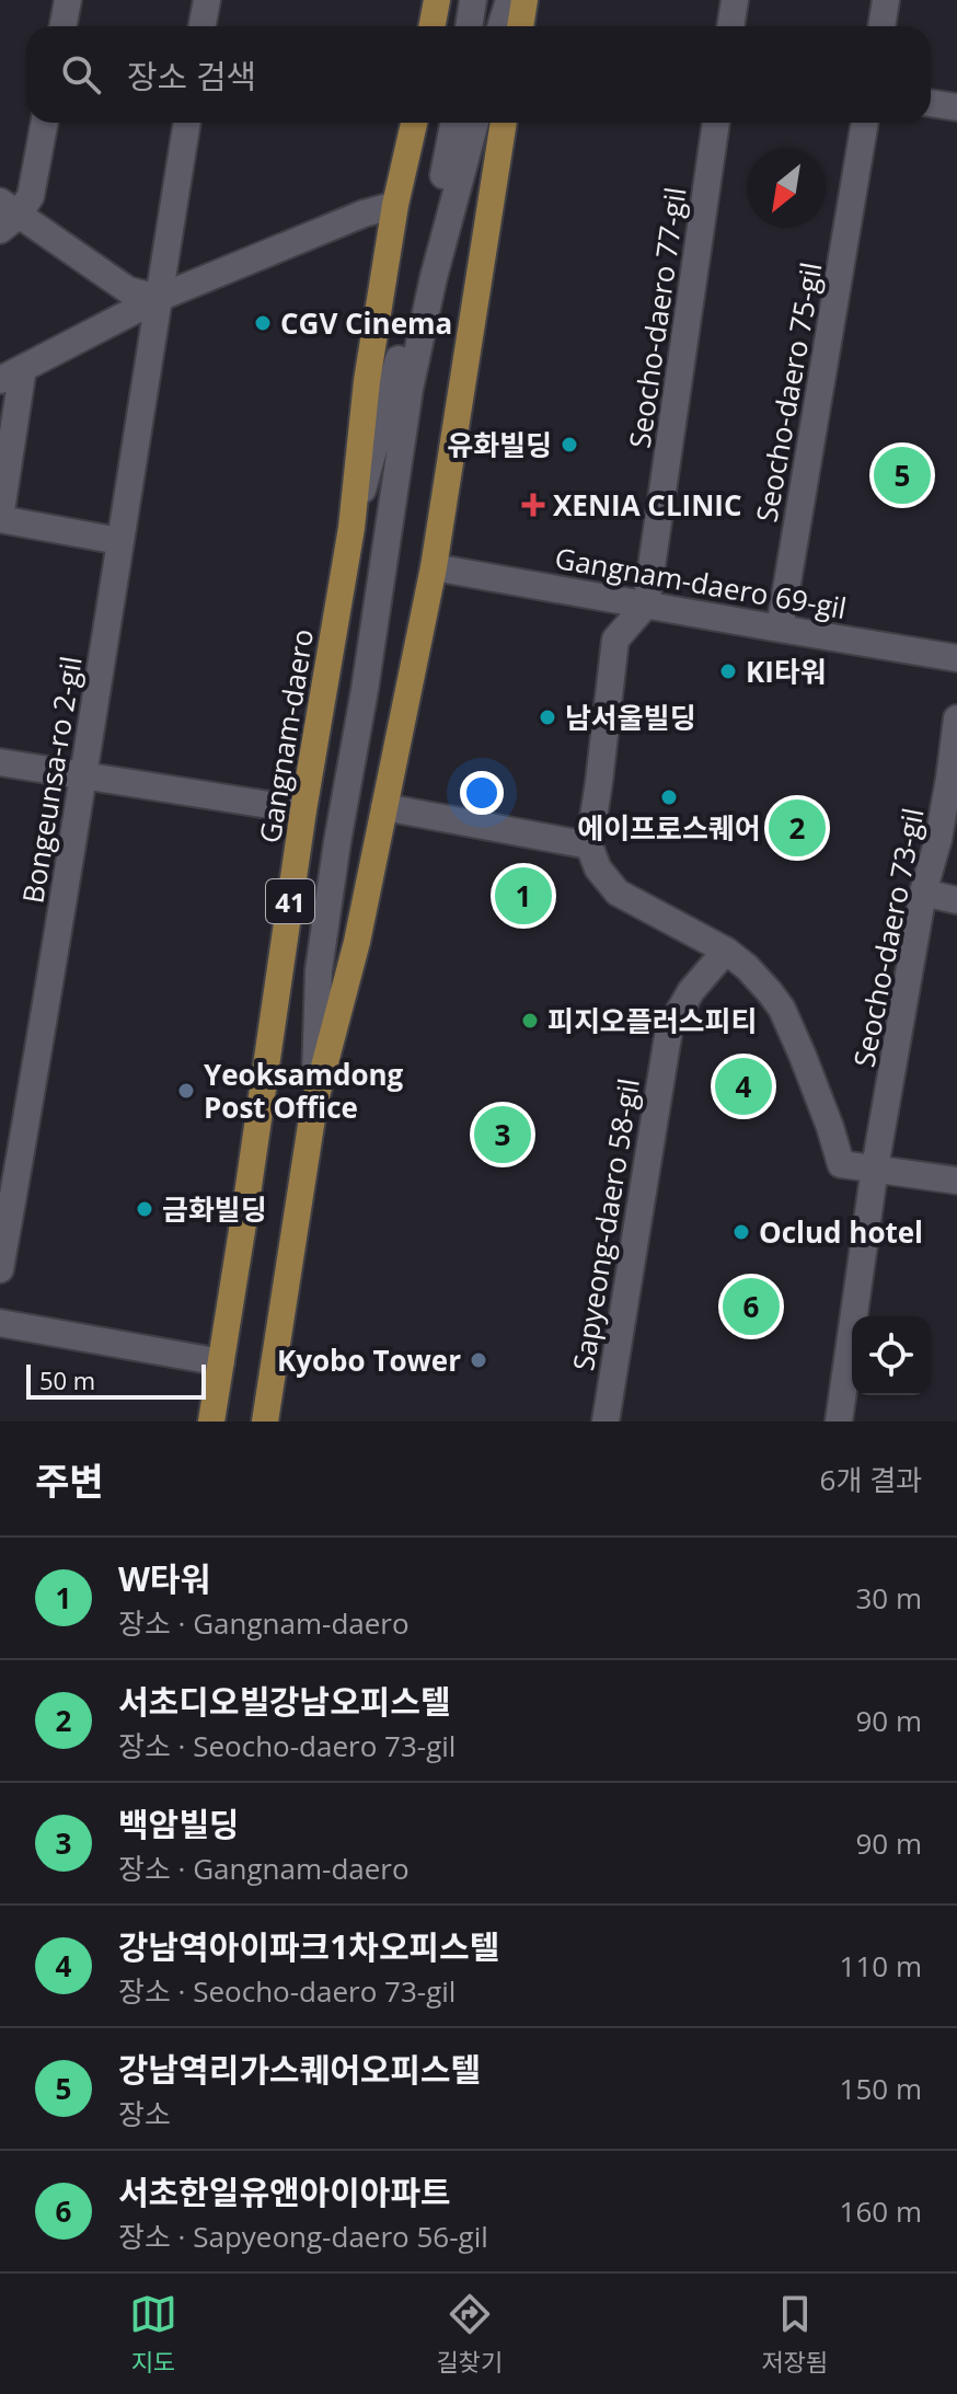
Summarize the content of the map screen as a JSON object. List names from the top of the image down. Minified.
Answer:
{"streets":{"main road":["Gangnam-daero","41"],"street":["Seocho-daero 77-gil","Seocho-daero 75-gil","Gangnam-daero 69-gil","Bongeunsa-ro 2-gil","Seocho-daero 73-gil","Sapyeong-daero 58-gil"]},"crossings":[["Seocho-daero 77-gil","Gangnam-daero 69-gil"],["Seocho-daero 75-gil","Gangnam-daero 69-gil"]],"places":{"other":["CGV Cinema","유화빌딩","KI타워","남서울빌딩","에이프로스퀘어","피지오플러스피티","Yeoksamdong Post Office","금화빌딩","Oclud hotel","Kyobo Tower"],"health":["XENIA CLINIC"]},"scale_bar":"50 m","north":"bottom left","page":{"search":"장소 검색","pins":["5","2","1","4","3","6"],"scale":"50 m","heading":["주변","6개 결과"],"list":[{"mark":"1","name":"W타워","note":"장소 · Gangnam-daero","value":"30 m"},{"mark":"2","name":"서초디오빌강남오피스텔","note":"장소 · Seocho-daero 73-gil","value":"90 m"},{"mark":"3","name":"백암빌딩","note":"장소 · Gangnam-daero","value":"90 m"},{"mark":"4","name":"강남역아이파크1차오피스텔","note":"장소 · Seocho-daero 73-gil","value":"110 m"},{"mark":"5","name":"강남역리가스퀘어오피스텔","note":"장소","value":"150 m"},{"mark":"6","name":"서초한일유앤아이아파트","note":"장소 · Sapyeong-daero 56-gil","value":"160 m"}],"nav":["지도","길찾기","저장됨"]}}
